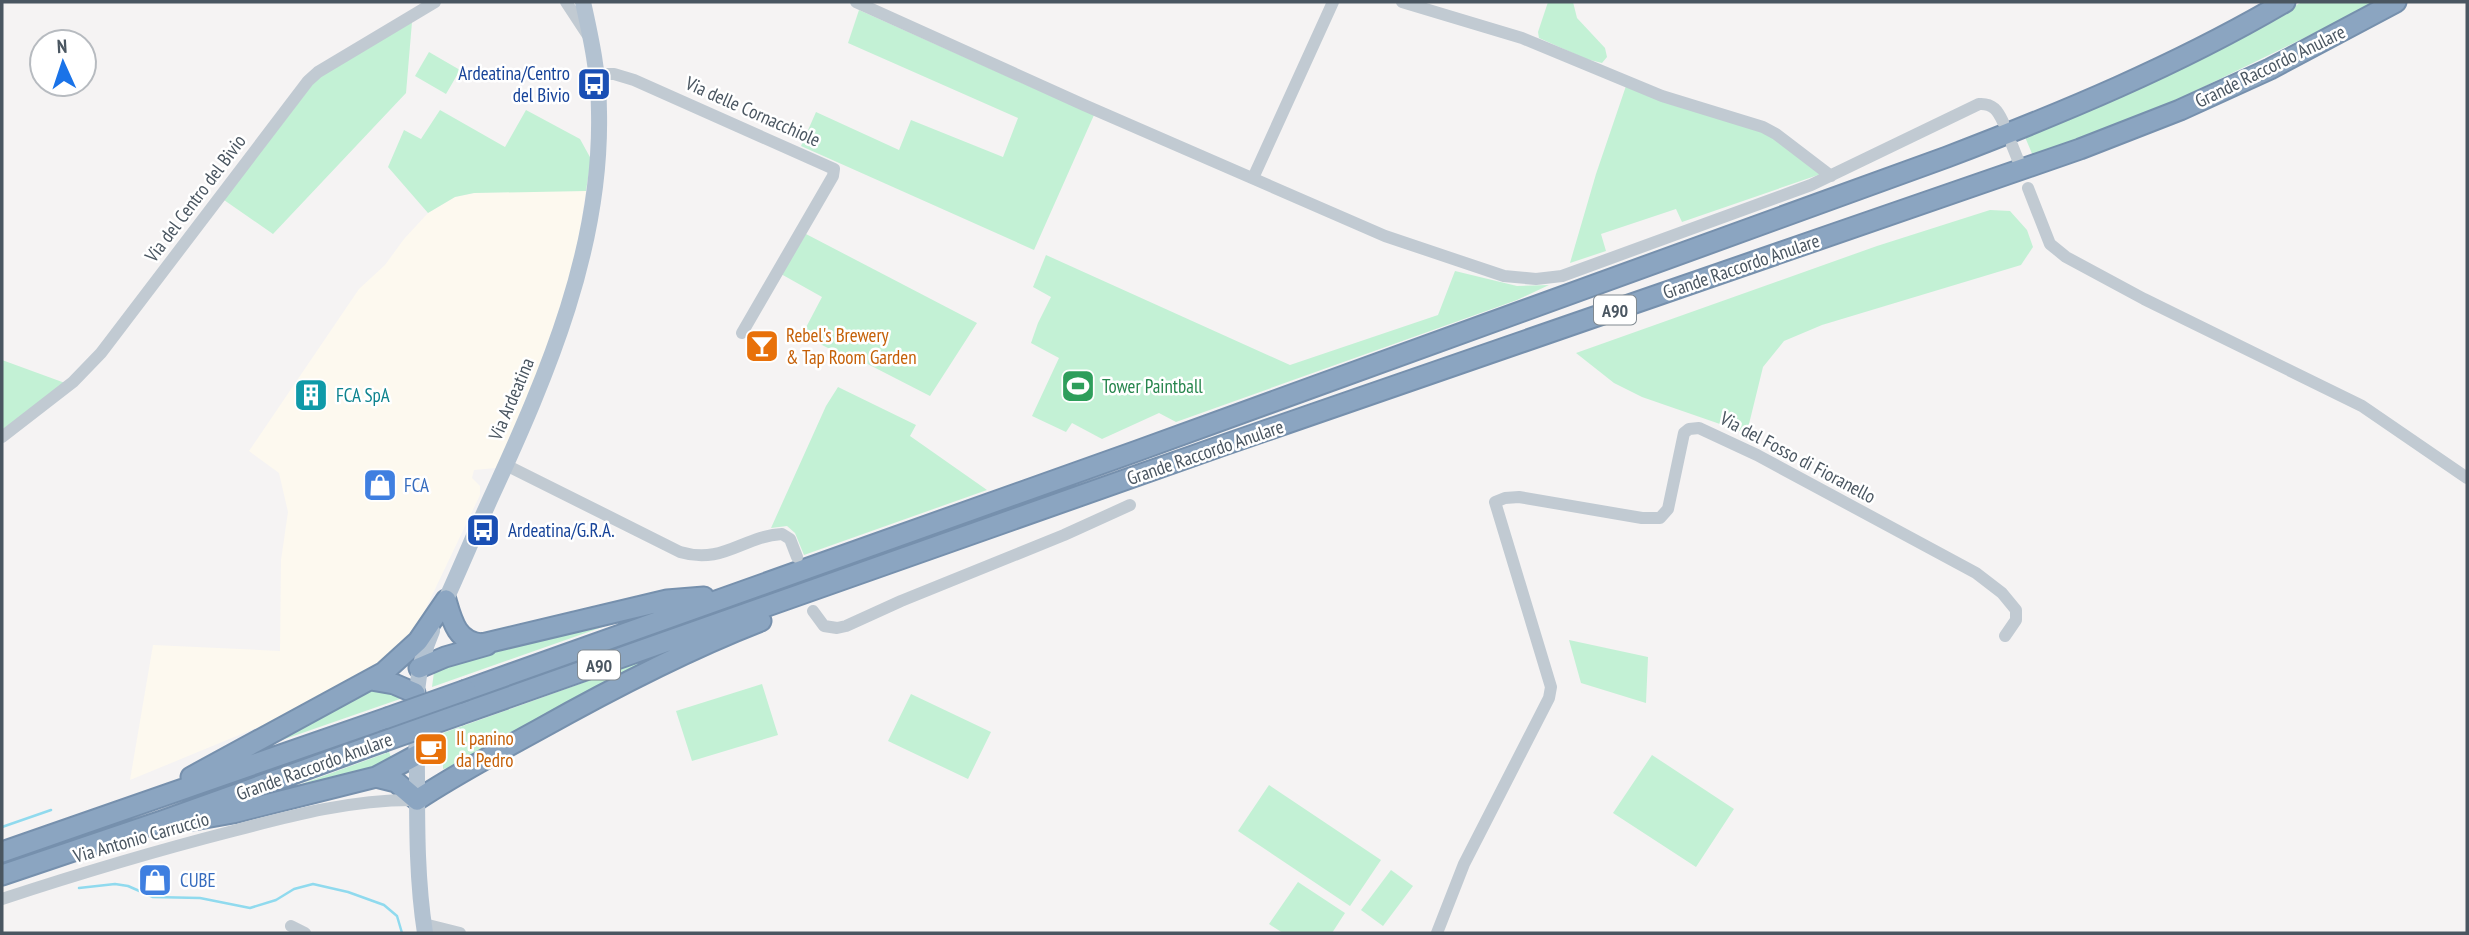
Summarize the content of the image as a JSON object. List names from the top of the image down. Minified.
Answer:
{"streets":{"highway":["Grande Raccordo Anulare","A90"],"main road":["Via Ardeatina"],"street":["Via delle Cornacchiole","Via del Centro del Bivio","Via del Fosso di Fioranello","Via Antonio Carruccio"]},"crossings":[["Via delle Cornacchiole","Via Ardeatina"],["Via Ardeatina","Via Antonio Carruccio"]],"places":{"bus stop":["Ardeatina/Centro del Bivio","Ardeatina/G.R.A."],"bar":["Rebel's Brewery & Tap Room Garden"],"sports":["Tower Paintball"],"building":["FCA SpA"],"shop":["FCA","CUBE"],"cafe":["Il panino da Pedro"]},"north":"top"}
